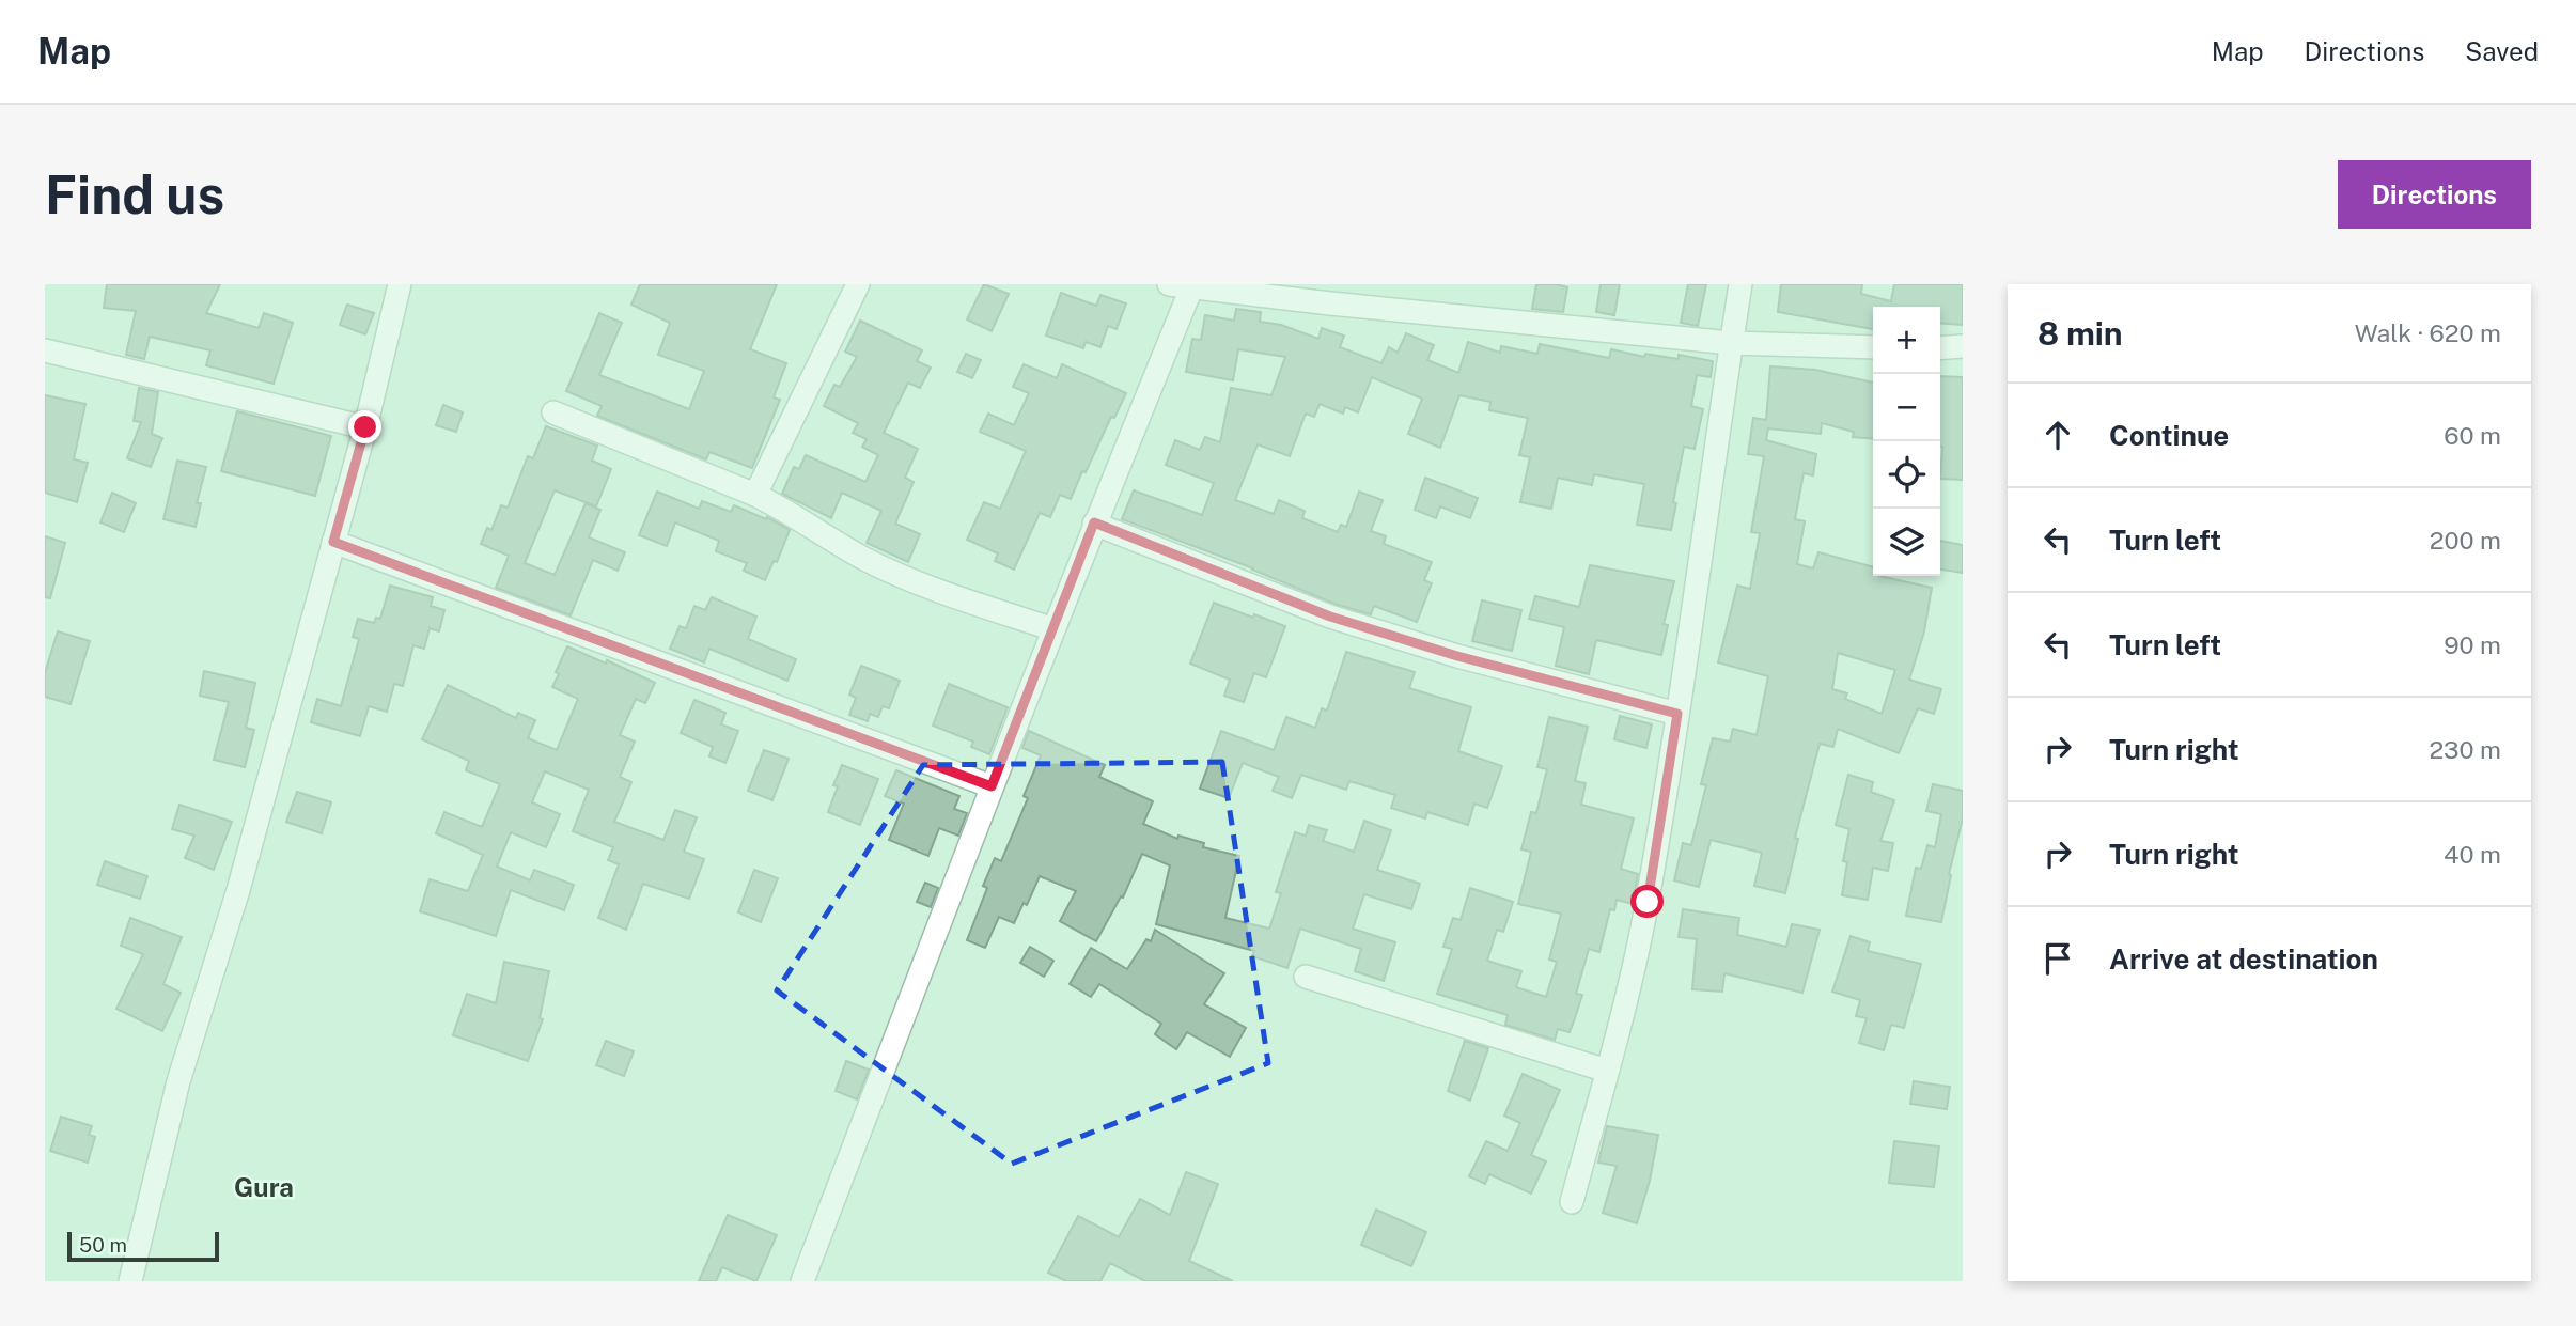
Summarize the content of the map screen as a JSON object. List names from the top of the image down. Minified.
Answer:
{"districts":["Gura"],"scale_bar":"50 m","page":{"header":"Map","nav":["Map","Directions","Saved"],"buttons":"Directions","title":"Find us","heading":["8 min","Walk · 620 m"],"map_buttons":["+","−"],"list":[["Continue","60 m"],["Turn left","200 m"],["Turn left","90 m"],["Turn right","230 m"],["Turn right","40 m"],"Arrive at destination"],"scale":"50 m"}}
